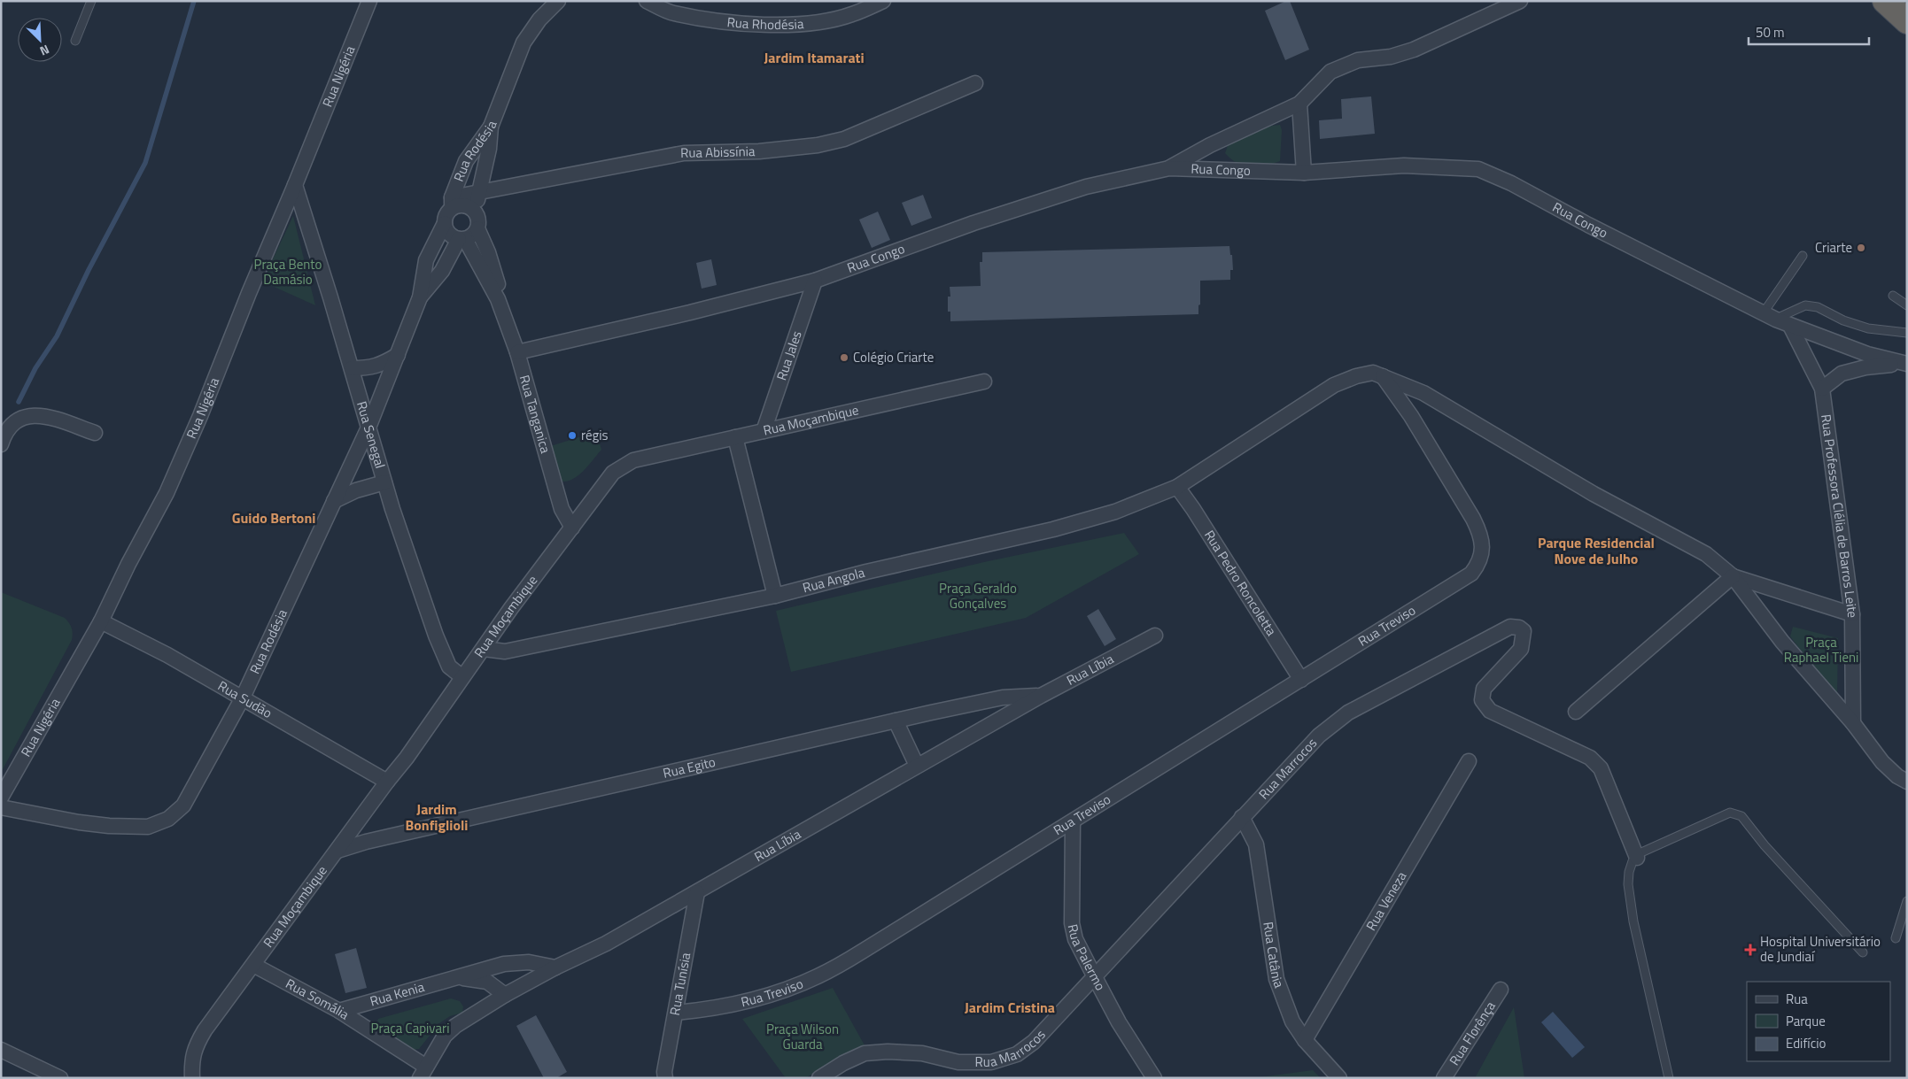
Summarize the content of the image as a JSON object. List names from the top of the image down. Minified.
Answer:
{"streets":{"street":["Rua Rhodésia","Rua Nigéria","Rua Abissínia","Rua Rodésia","Rua Congo","Rua Jales","Rua Tanganica","Rua Moçambique","Rua Senegal","Rua Professora Clélia de Barros Leite","Rua Angola","Rua Pedro Roncoletta","Rua Treviso","Rua Líbia","Rua Sudão","Rua Egito","Rua Marrocos","Rua Veneza","Rua Catânia","Rua Palermo","Rua Tunísia","Rua Kenia","Rua Somália","Rua Florênça"]},"crossings":[["Rua Nigéria","Rua Senegal"],["Rua Nigéria","Rua Sudão"],["Rua Abissínia","Rua Rodésia"],["Rua Abissínia","Rua Tanganica"],["Rua Rodésia","Rua Tanganica"],["Rua Rodésia","Rua Senegal"],["Rua Rodésia","Rua Sudão"],["Rua Congo","Rua Jales"],["Rua Congo","Rua Tanganica"],["Rua Congo","Rua Professora Clélia de Barros Leite"],["Rua Jales","Rua Moçambique"],["Rua Tanganica","Rua Moçambique"],["Rua Moçambique","Rua Senegal"],["Rua Moçambique","Rua Angola"],["Rua Moçambique","Rua Sudão"],["Rua Moçambique","Rua Egito"],["Rua Moçambique","Rua Somália"],["Rua Angola","Rua Pedro Roncoletta"],["Rua Angola","Rua Treviso"],["Rua Pedro Roncoletta","Rua Treviso"],["Rua Treviso","Rua Palermo"],["Rua Treviso","Rua Tunísia"],["Rua Líbia","Rua Egito"],["Rua Líbia","Rua Tunísia"],["Rua Líbia","Rua Kenia"],["Rua Líbia","Rua Somália"],["Rua Marrocos","Rua Catânia"],["Rua Marrocos","Rua Palermo"],["Rua Veneza","Rua Catânia"],["Rua Kenia","Rua Somália"]],"districts":["Jardim Itamarati","Guido Bertoni","Parque Residencial Nove de Julho","Jardim Bonfiglioli","Jardim Cristina"],"parks":["Praça Bento Damásio","Praça Geraldo Gonçalves","Praça Raphael Tieni","Praça Capivari","Praça Wilson Guarda"],"places":{"other":["Criarte","Colégio Criarte","régis"],"health":["Hospital Universitário de Jundiaí"]},"legend":["Rua","Parque","Edifício"],"scale_bar":"50 m","north":"bottom right"}
